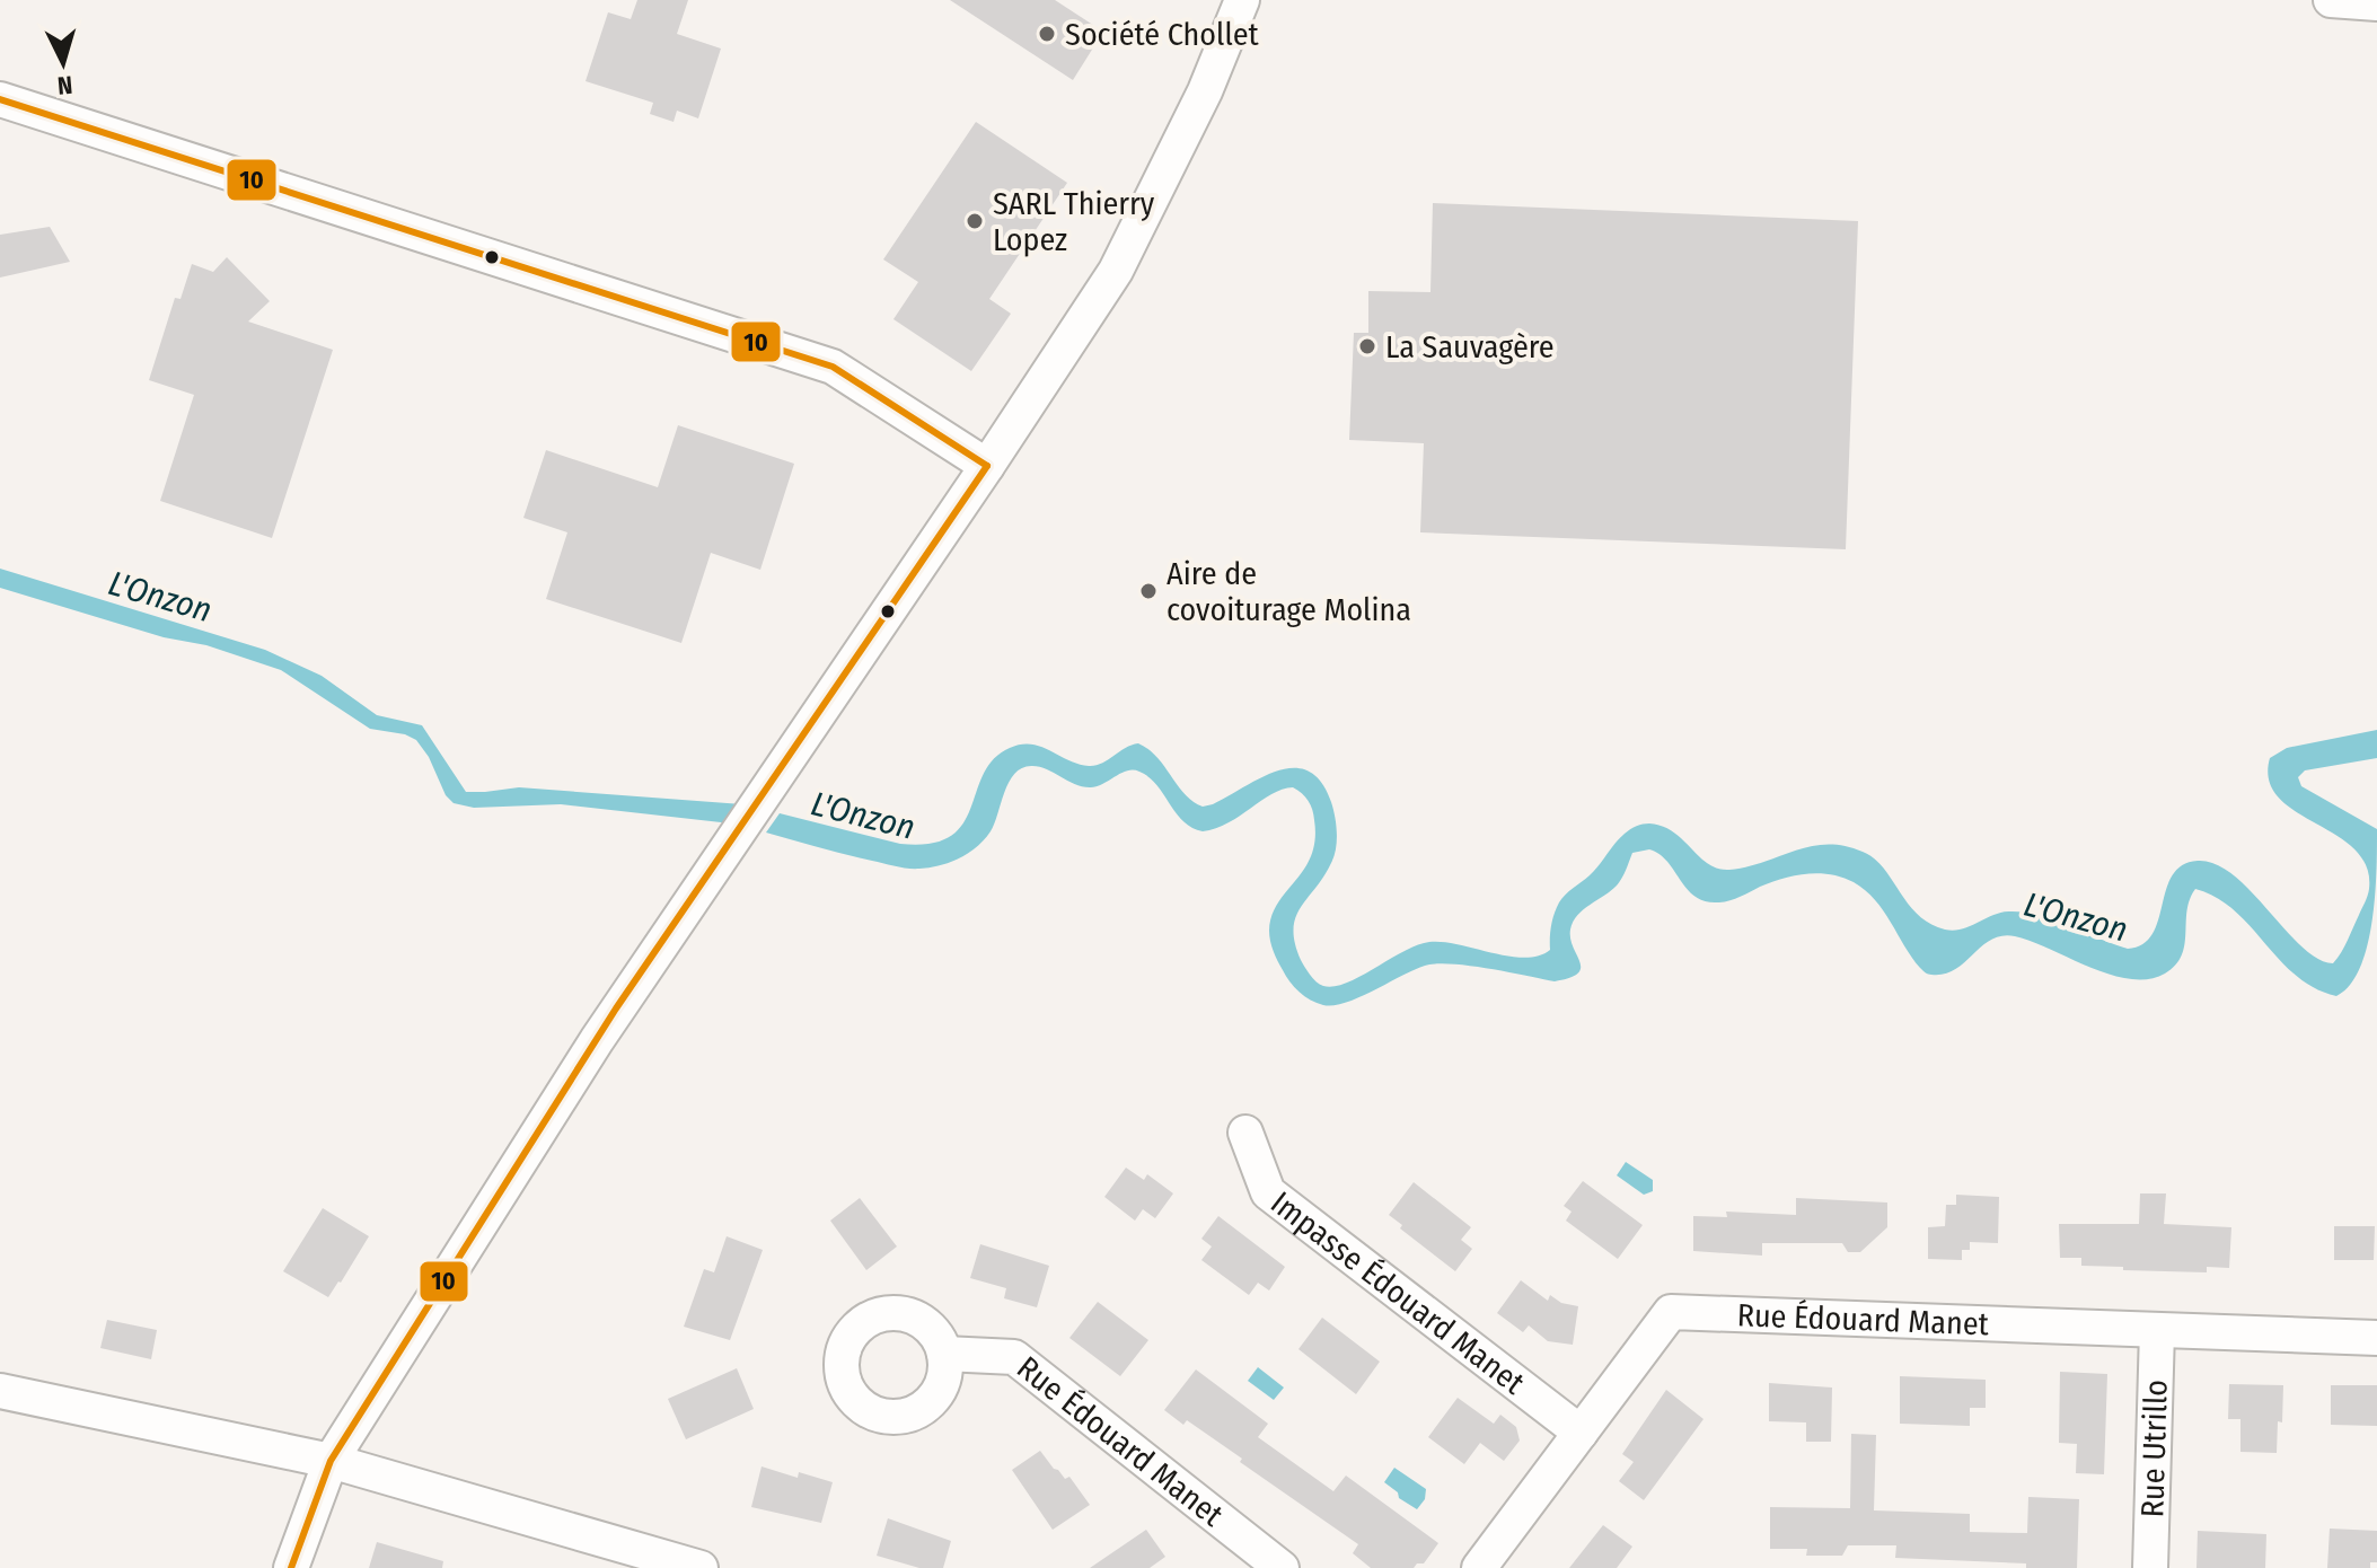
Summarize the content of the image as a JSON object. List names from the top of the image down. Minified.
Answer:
{"streets":{"street":["Impasse Édouard Manet","Rue Édouard Manet","Rue Utrillo"]},"crossings":[["Impasse Édouard Manet","Rue Édouard Manet"],["Rue Édouard Manet","Rue Utrillo"]],"water":["L'Onzon"],"places":["Société Chollet","SARL Thierry Lopez","La Sauvagère","Aire de covoiturage Molina"],"lines":["transit line 10"],"north":"bottom"}
